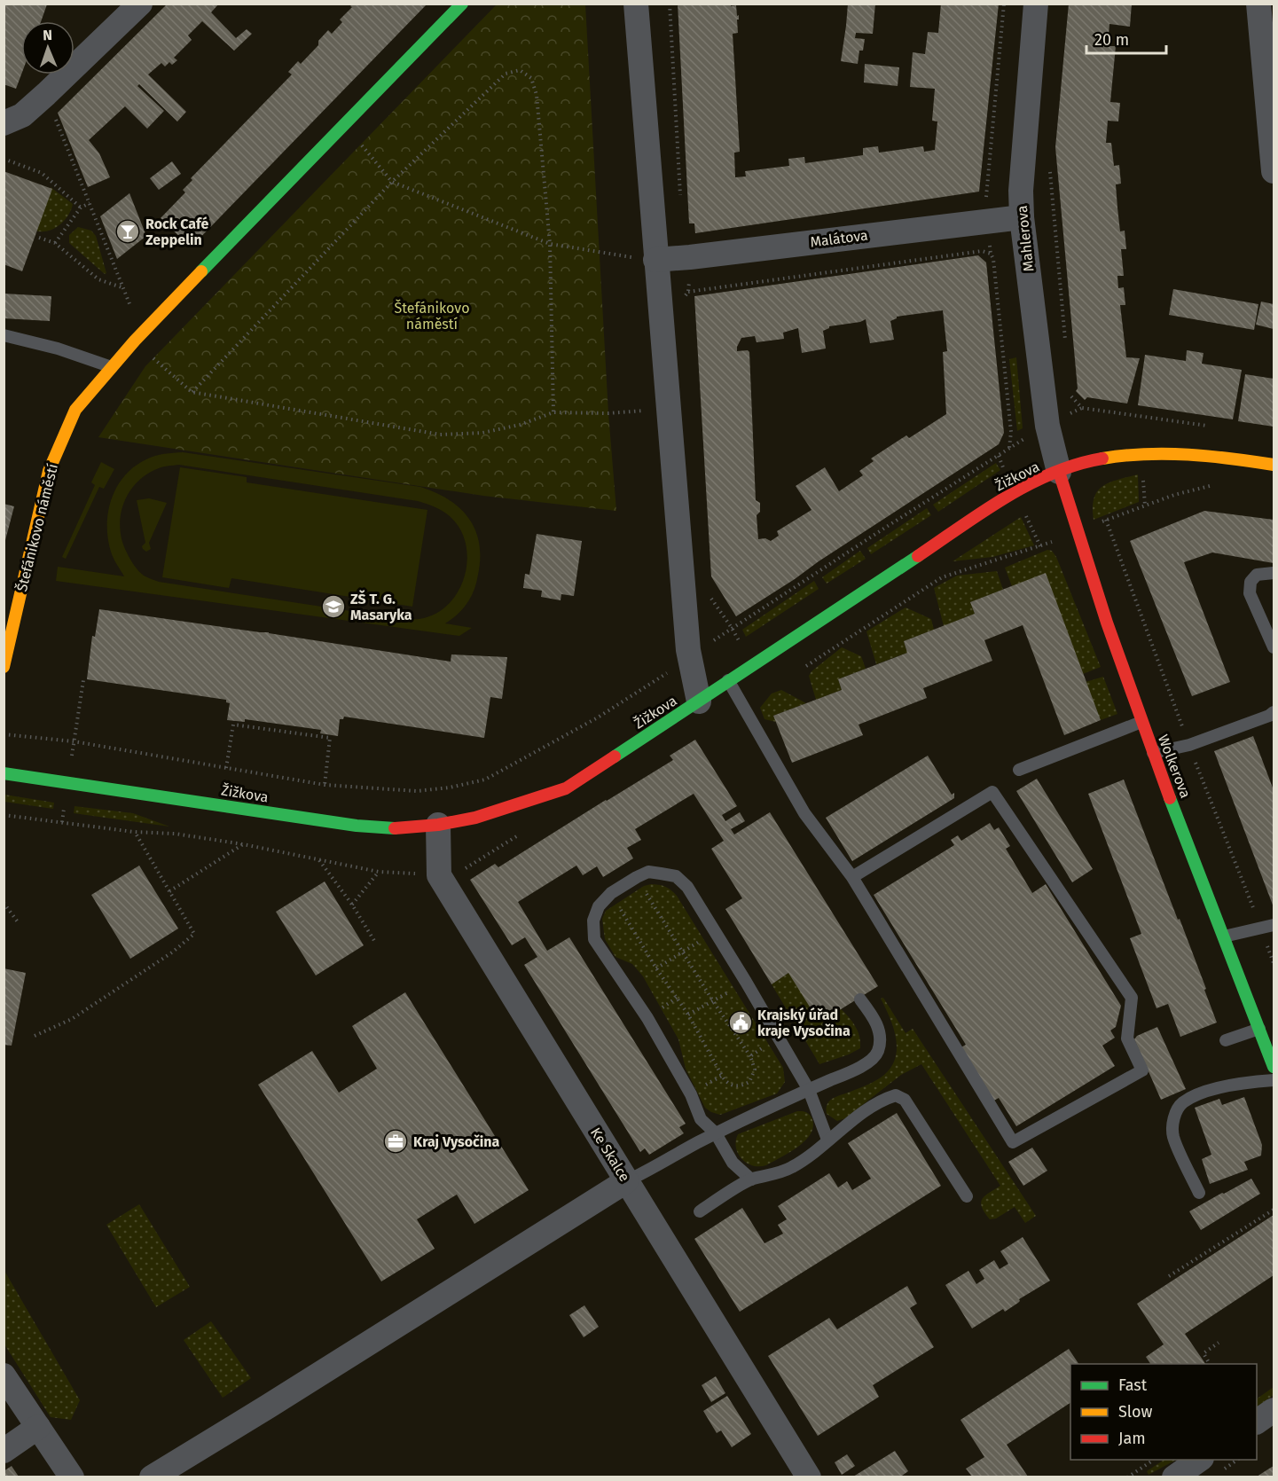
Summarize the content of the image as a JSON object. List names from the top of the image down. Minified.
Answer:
{"streets":{"street":["Malátova","Mahlerova","Žižkova","Štefánikovo náměstí","Wolkerova","Ke Skalce"]},"crossings":[["Malátova","Mahlerova"],["Mahlerova","Žižkova"],["Mahlerova","Wolkerova"],["Žižkova","Wolkerova"]],"parks":["Štefánikovo náměstí"],"places":{"bar":["Rock Café Zeppelin"],"school or university":["ZŠ T. G. Masaryka"],"public building":["Krajský úřad kraje Vysočina"],"office":["Kraj Vysočina"]},"legend":["Fast","Slow","Jam"],"scale_bar":"20 m","north":"top"}
